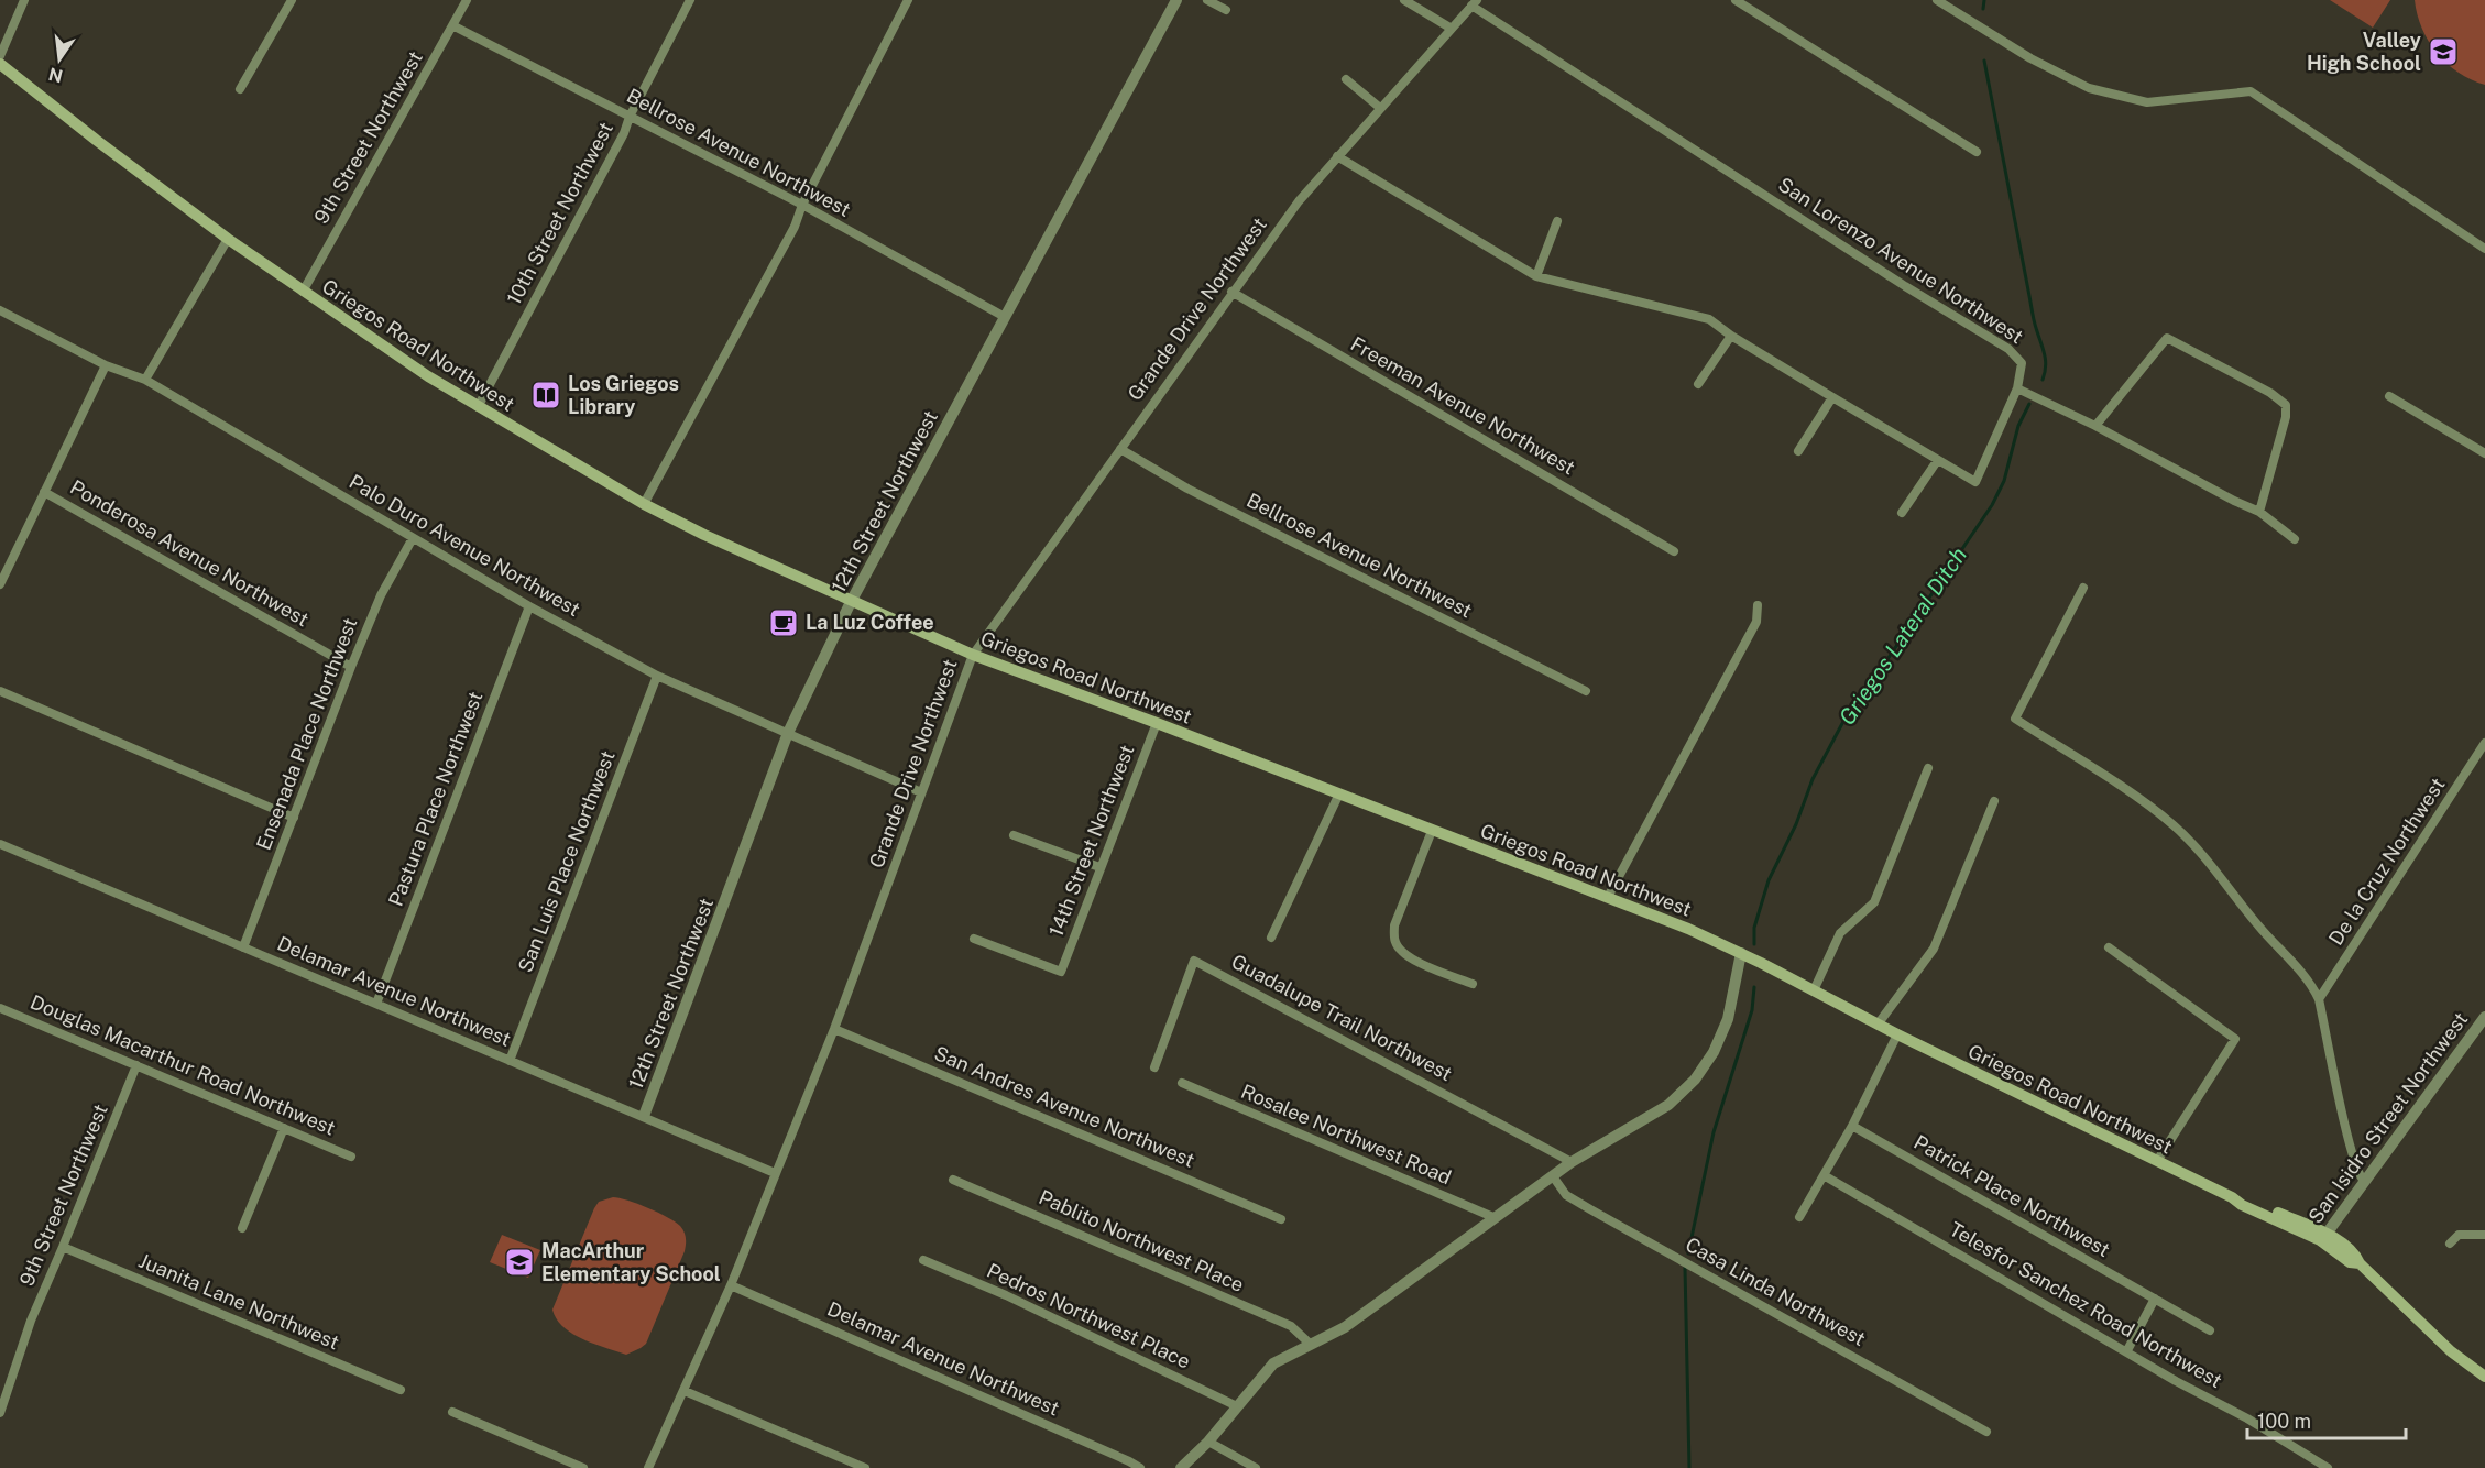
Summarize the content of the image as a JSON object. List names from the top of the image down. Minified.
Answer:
{"streets":{"main road":["Griegos Road Northwest"],"street":["9th Street Northwest","Bellrose Avenue Northwest","10th Street Northwest","San Lorenzo Avenue Northwest","Grande Drive Northwest","Freeman Avenue Northwest","12th Street Northwest","Palo Duro Avenue Northwest","Ponderosa Avenue Northwest","Ensenada Place Northwest","Pastura Place Northwest","14th Street Northwest","San Luis Place Northwest","De la Cruz Northwest","Delamar Avenue Northwest","Guadalupe Trail Northwest","Douglas Macarthur Road Northwest","San Andres Avenue Northwest","San Isidro Street Northwest","Rosalee Northwest Road","Patrick Place Northwest","Pablito Northwest Place","Casa Linda Northwest","Juanita Lane Northwest","Telesfor Sanchez Road Northwest","Pedros Northwest Place"]},"crossings":[["9th Street Northwest","Bellrose Avenue Northwest"],["9th Street Northwest","Griegos Road Northwest"],["9th Street Northwest","Douglas Macarthur Road Northwest"],["9th Street Northwest","Juanita Lane Northwest"],["Bellrose Avenue Northwest","10th Street Northwest"],["Bellrose Avenue Northwest","Grande Drive Northwest"],["Bellrose Avenue Northwest","12th Street Northwest"],["10th Street Northwest","Griegos Road Northwest"],["San Lorenzo Avenue Northwest","Grande Drive Northwest"],["Grande Drive Northwest","Griegos Road Northwest"],["Grande Drive Northwest","Freeman Avenue Northwest"],["Grande Drive Northwest","Palo Duro Avenue Northwest"],["Grande Drive Northwest","Delamar Avenue Northwest"],["Grande Drive Northwest","San Andres Avenue Northwest"],["Griegos Road Northwest","12th Street Northwest"],["Griegos Road Northwest","14th Street Northwest"],["Griegos Road Northwest","San Isidro Street Northwest"],["12th Street Northwest","Palo Duro Avenue Northwest"],["12th Street Northwest","Delamar Avenue Northwest"],["Palo Duro Avenue Northwest","Ensenada Place Northwest"],["Palo Duro Avenue Northwest","Pastura Place Northwest"],["Palo Duro Avenue Northwest","San Luis Place Northwest"],["Ponderosa Avenue Northwest","Ensenada Place Northwest"],["Ensenada Place Northwest","Delamar Avenue Northwest"],["Pastura Place Northwest","Delamar Avenue Northwest"],["San Luis Place Northwest","Delamar Avenue Northwest"]],"water":["Griegos Lateral Ditch"],"places":{"school or university":["Valley High School","MacArthur Elementary School"],"library":["Los Griegos Library"],"cafe":["La Luz Coffee"]},"scale_bar":"100 m","north":"bottom"}
